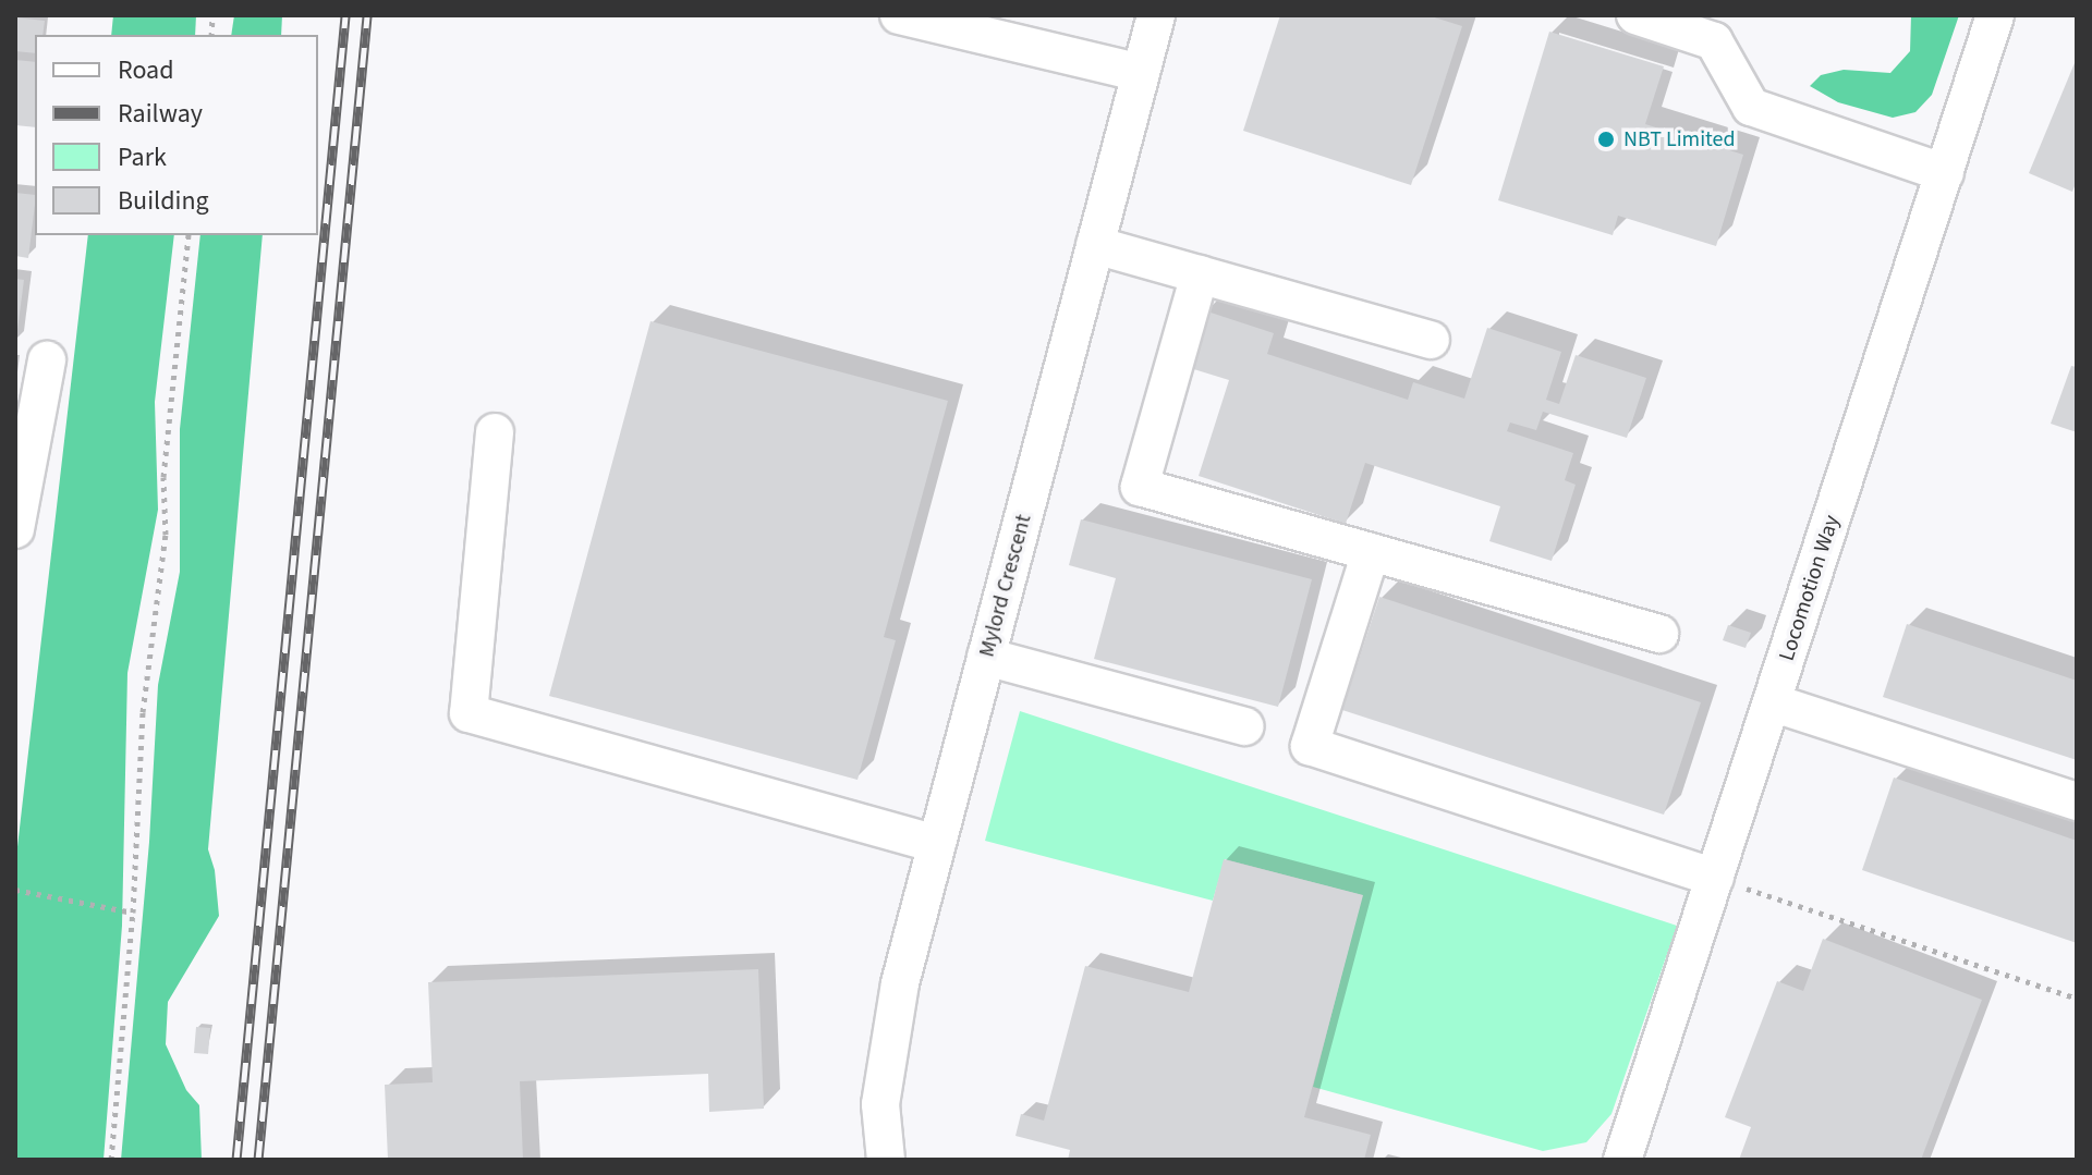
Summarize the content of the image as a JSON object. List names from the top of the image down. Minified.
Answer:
{"streets":{"street":["Mylord Crescent","Locomotion Way"]},"places":["NBT Limited"],"legend":["Road","Railway","Park","Building"]}
